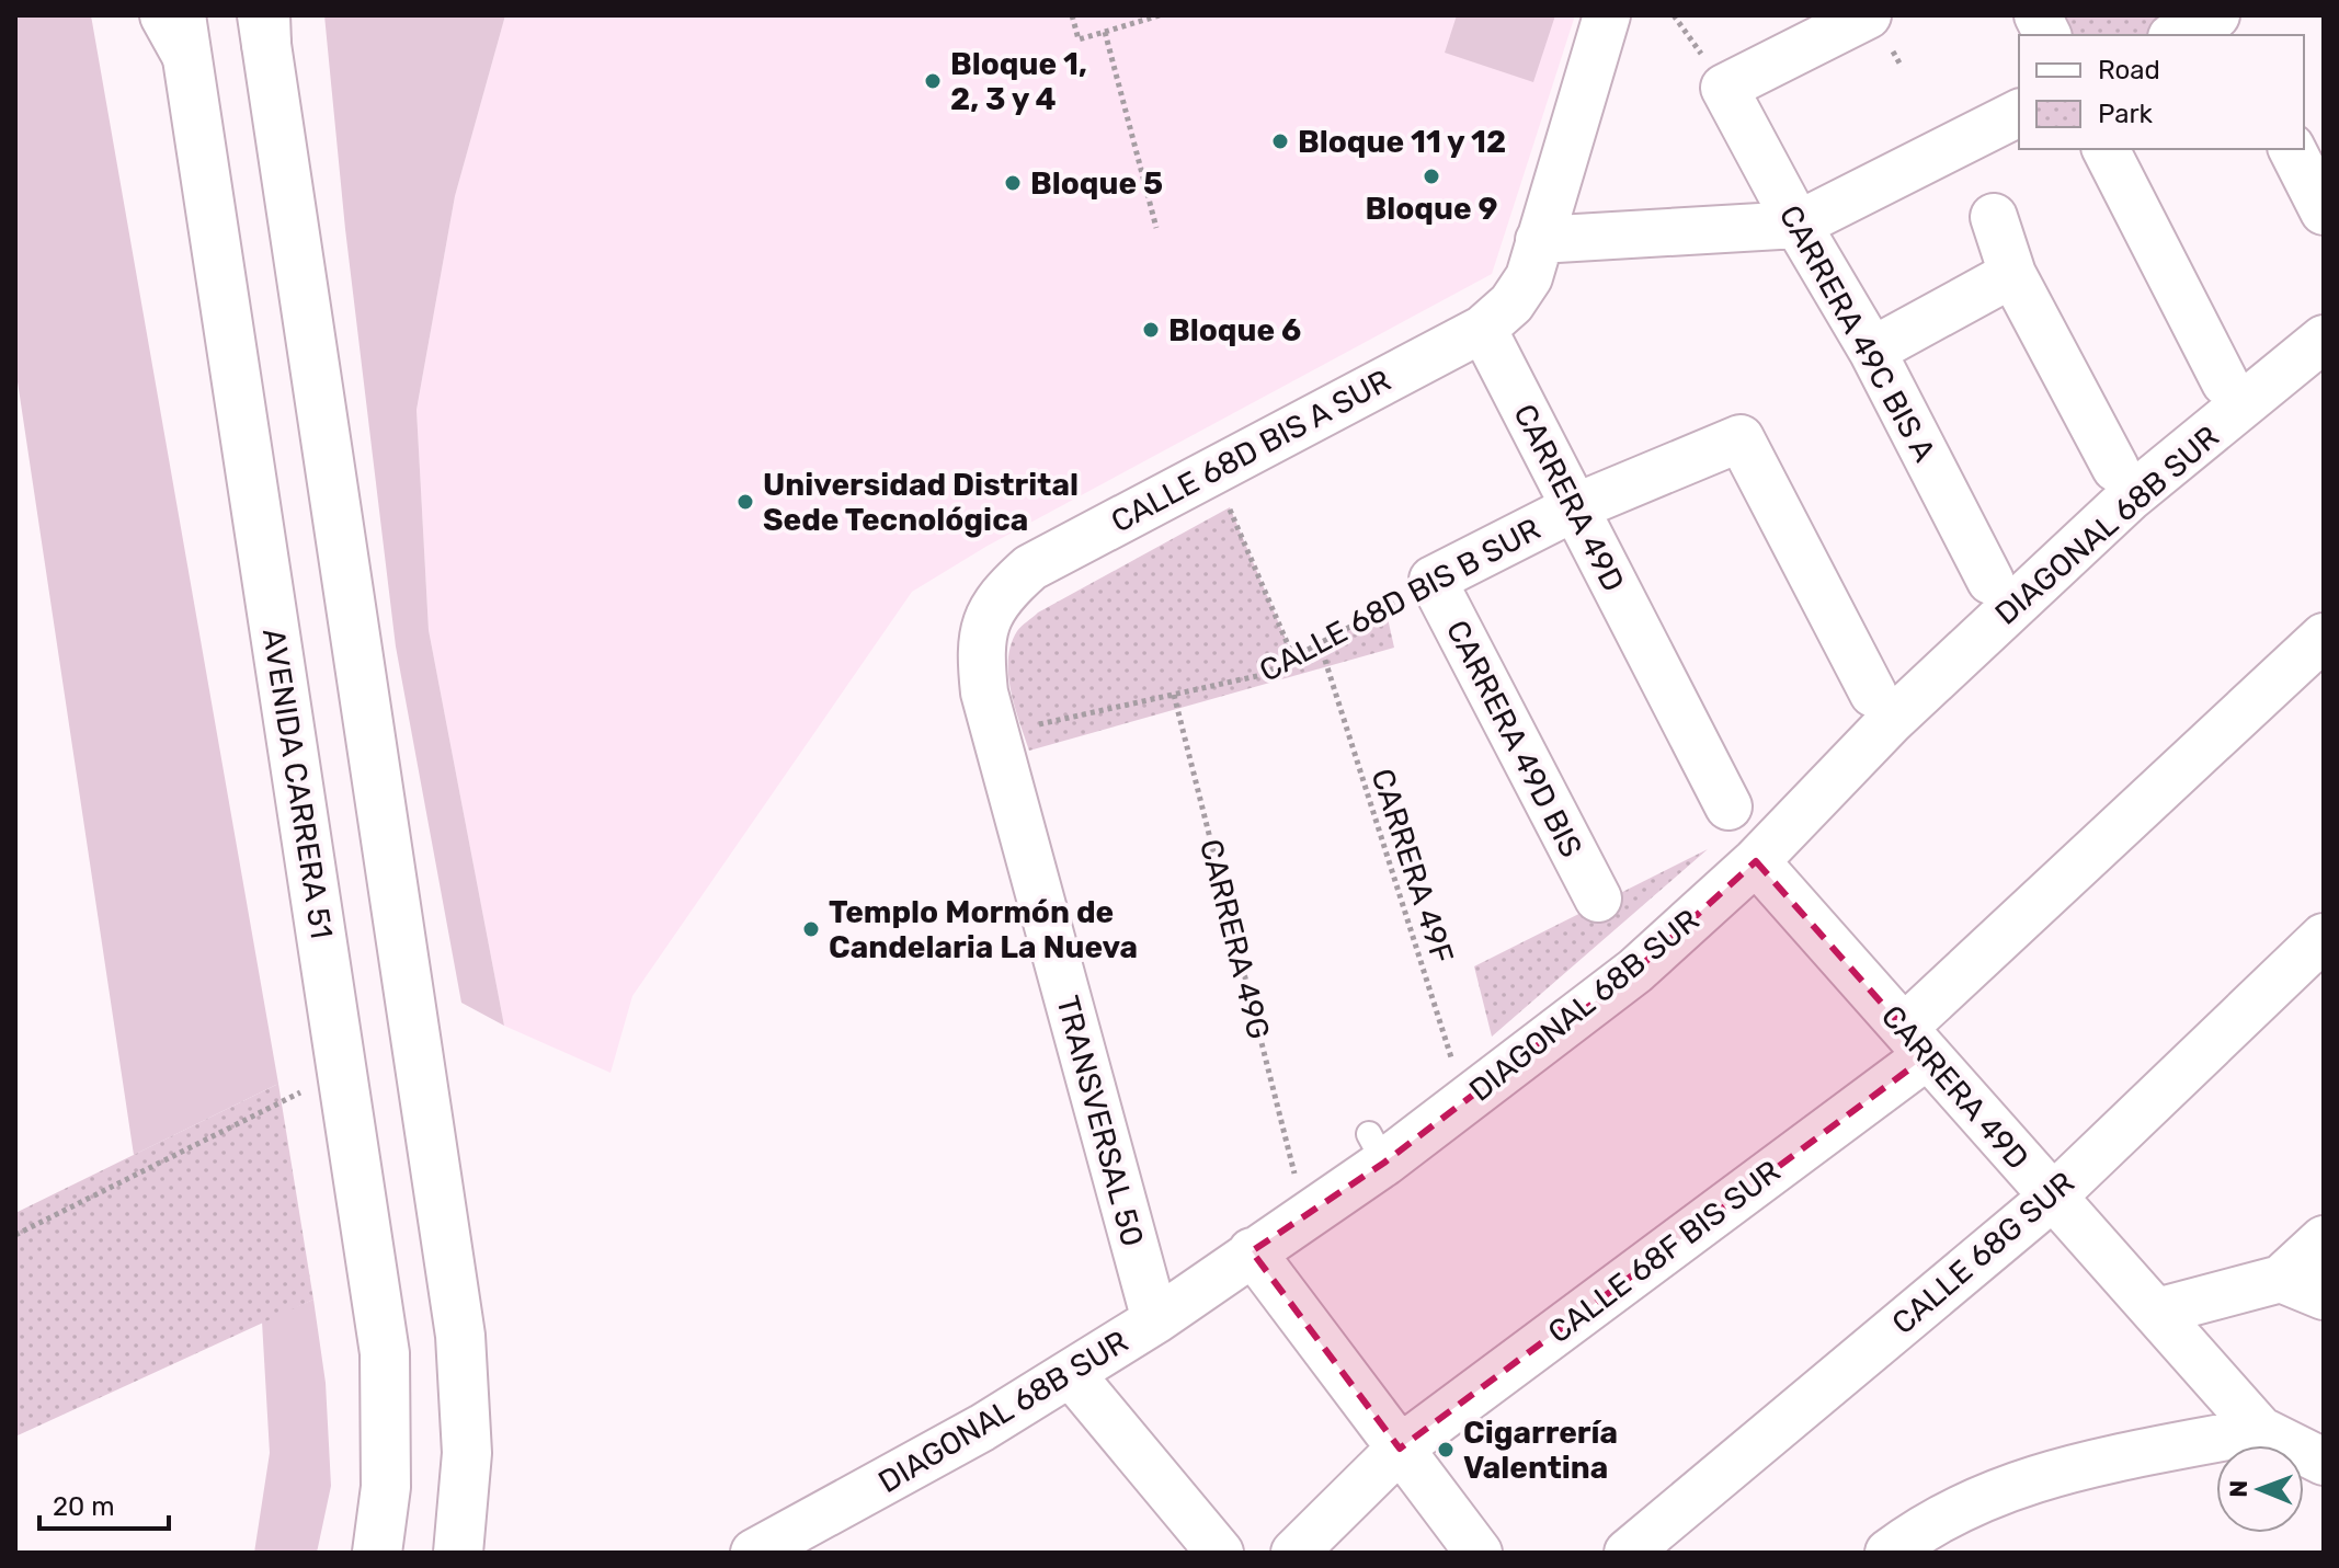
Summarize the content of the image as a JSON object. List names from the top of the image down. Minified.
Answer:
{"streets":{"street":["CARRERA 49C BIS A","CALLE 68D BIS A SUR","CARRERA 49D","DIAGONAL 68B SUR","CALLE 68D BIS B SUR","CARRERA 49D BIS","AVENIDA CARRERA 51","TRANSVERSAL 50","CALLE 68F BIS SUR","CALLE 68G SUR"],"path":["CARRERA 49F","CARRERA 49G"]},"crossings":[["CALLE 68D BIS A SUR","CARRERA 49D"],["CALLE 68D BIS A SUR","TRANSVERSAL 50"],["CARRERA 49D","DIAGONAL 68B SUR"],["CARRERA 49D","CALLE 68D BIS B SUR"],["CARRERA 49D","CALLE 68F BIS SUR"],["CARRERA 49D","CALLE 68G SUR"],["DIAGONAL 68B SUR","CARRERA 49F"],["DIAGONAL 68B SUR","TRANSVERSAL 50"],["CALLE 68D BIS B SUR","CARRERA 49D BIS"],["CALLE 68D BIS B SUR","CARRERA 49F"],["CALLE 68D BIS B SUR","CARRERA 49G"],["CALLE 68D BIS B SUR","TRANSVERSAL 50"]],"places":["Bloque 1, 2, 3 y 4","Bloque 11 y 12","Bloque 9","Bloque 5","Bloque 6","Universidad Distrital Sede Tecnológica","Templo Mormón de Candelaria La Nueva","Cigarrería Valentina"],"legend":["Road","Park"],"scale_bar":"20 m","north":"left"}
